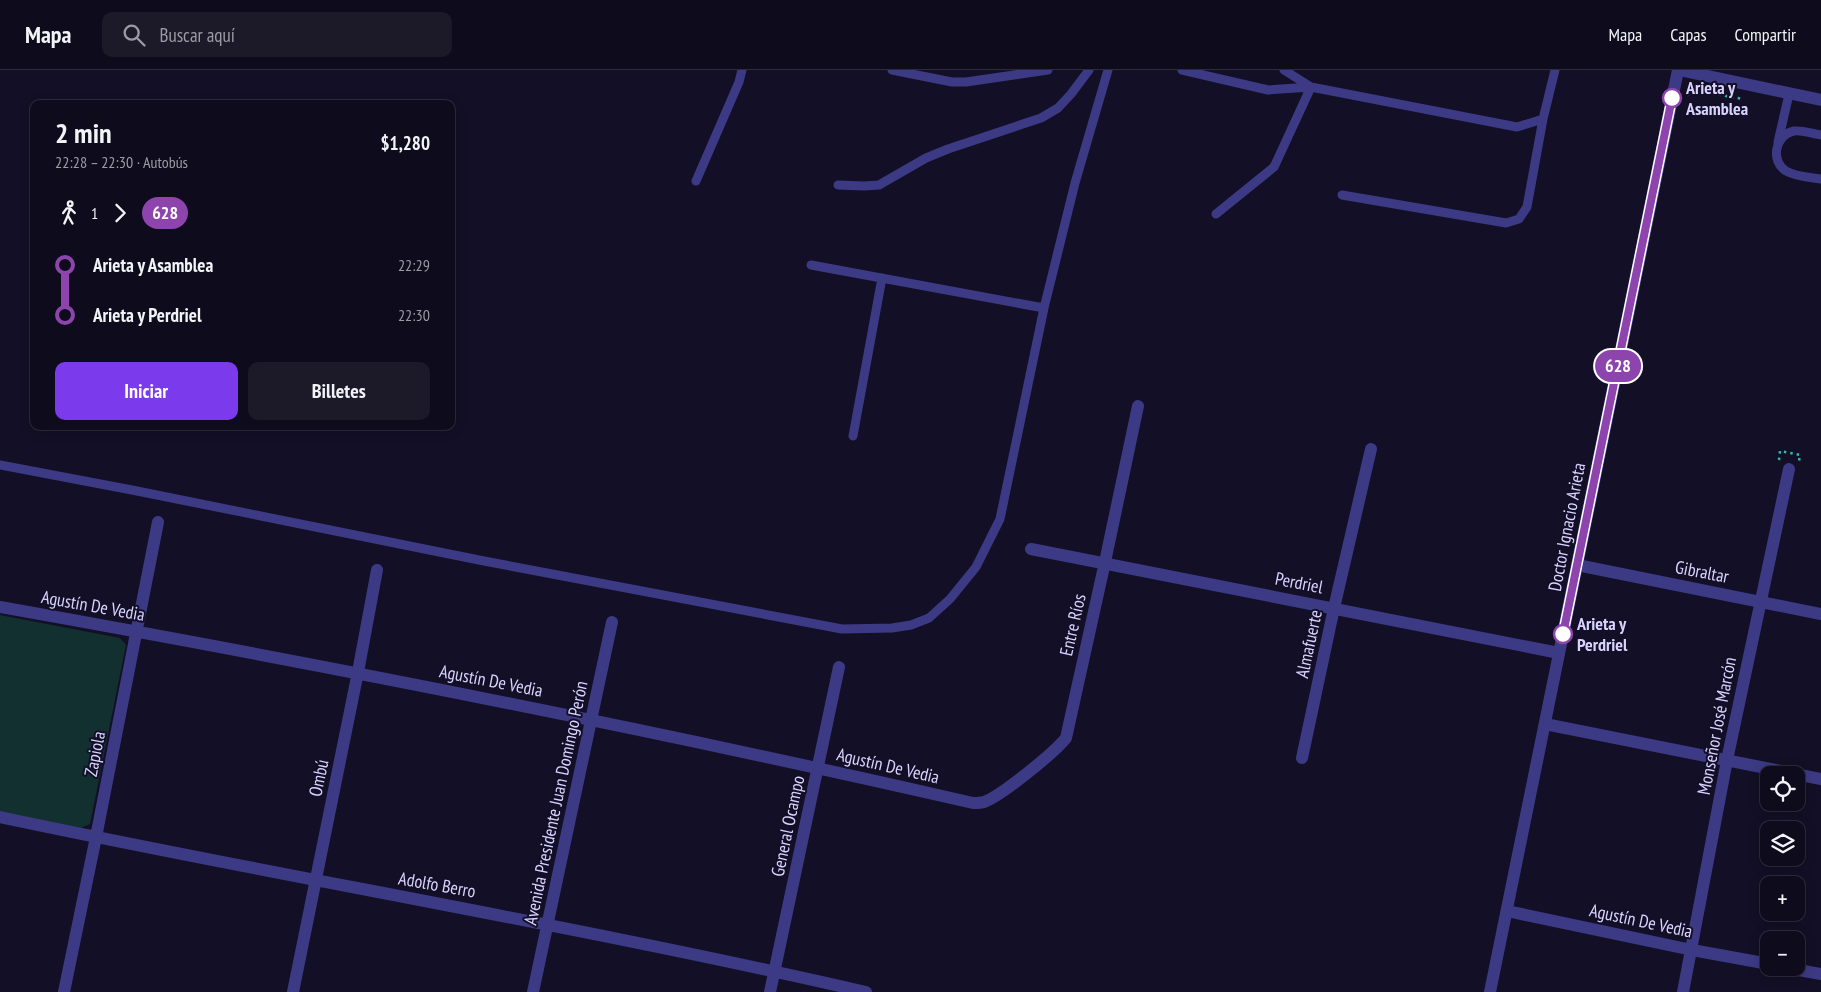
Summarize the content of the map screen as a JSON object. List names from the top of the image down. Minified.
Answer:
{"streets":{"street":["Doctor Ignacio Arieta","Gibraltar","Perdriel","Agustín De Vedia","Entre Ríos","Almafuerte","Monseñor José Marcón","Zapiola","Ombú","Avenida Presidente Juan Domingo Perón","General Ocampo","Adolfo Berro"]},"crossings":[["Doctor Ignacio Arieta","Gibraltar"],["Doctor Ignacio Arieta","Perdriel"],["Doctor Ignacio Arieta","Agustín De Vedia"],["Gibraltar","Monseñor José Marcón"],["Perdriel","Entre Ríos"],["Perdriel","Almafuerte"],["Agustín De Vedia","Entre Ríos"],["Agustín De Vedia","Monseñor José Marcón"],["Agustín De Vedia","Zapiola"],["Agustín De Vedia","Ombú"],["Agustín De Vedia","Avenida Presidente Juan Domingo Perón"],["Agustín De Vedia","General Ocampo"],["Zapiola","Adolfo Berro"],["Ombú","Adolfo Berro"],["Avenida Presidente Juan Domingo Perón","Adolfo Berro"],["General Ocampo","Adolfo Berro"]],"places":["Arieta y Asamblea","Arieta y Perdriel"],"lines":["bus line 628"],"page":{"header":"Mapa","search":"Buscar aquí","nav":["Mapa","Capas","Compartir"],"on_map":"628","heading":["2 min","22:28 – 22:30 · Autobús","$1,280"],"legs":["1","628"],"list":[{"name":"Arieta y Asamblea","value":"22:29"},{"name":"Arieta y Perdriel","value":"22:30"}],"buttons":["Iniciar","Billetes"],"map_buttons":["+","−"]}}
